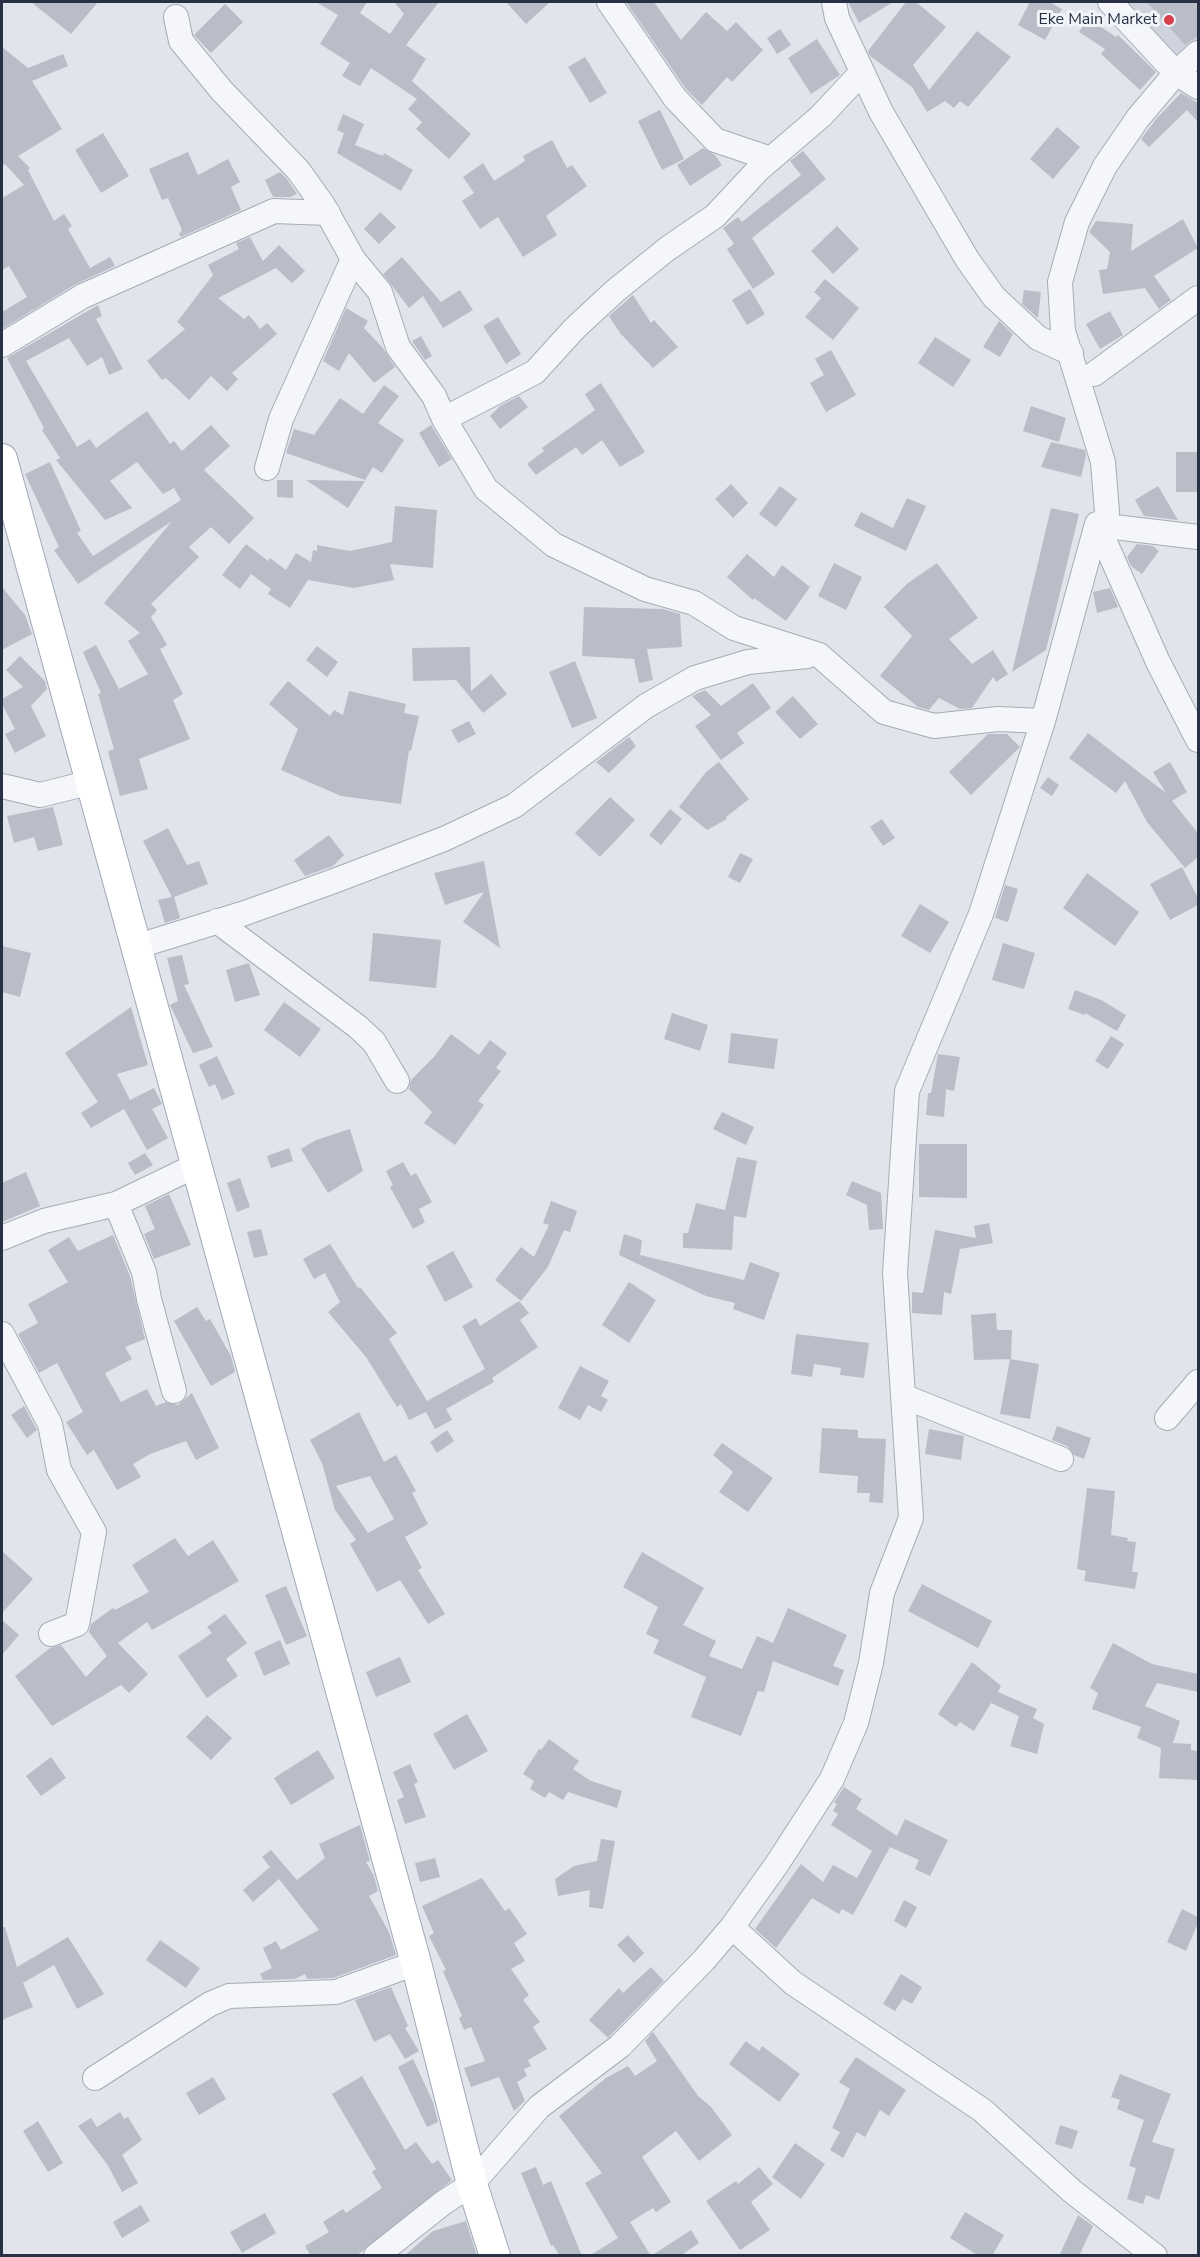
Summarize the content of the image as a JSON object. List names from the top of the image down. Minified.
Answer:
{"places":["Eke Main Market"]}
